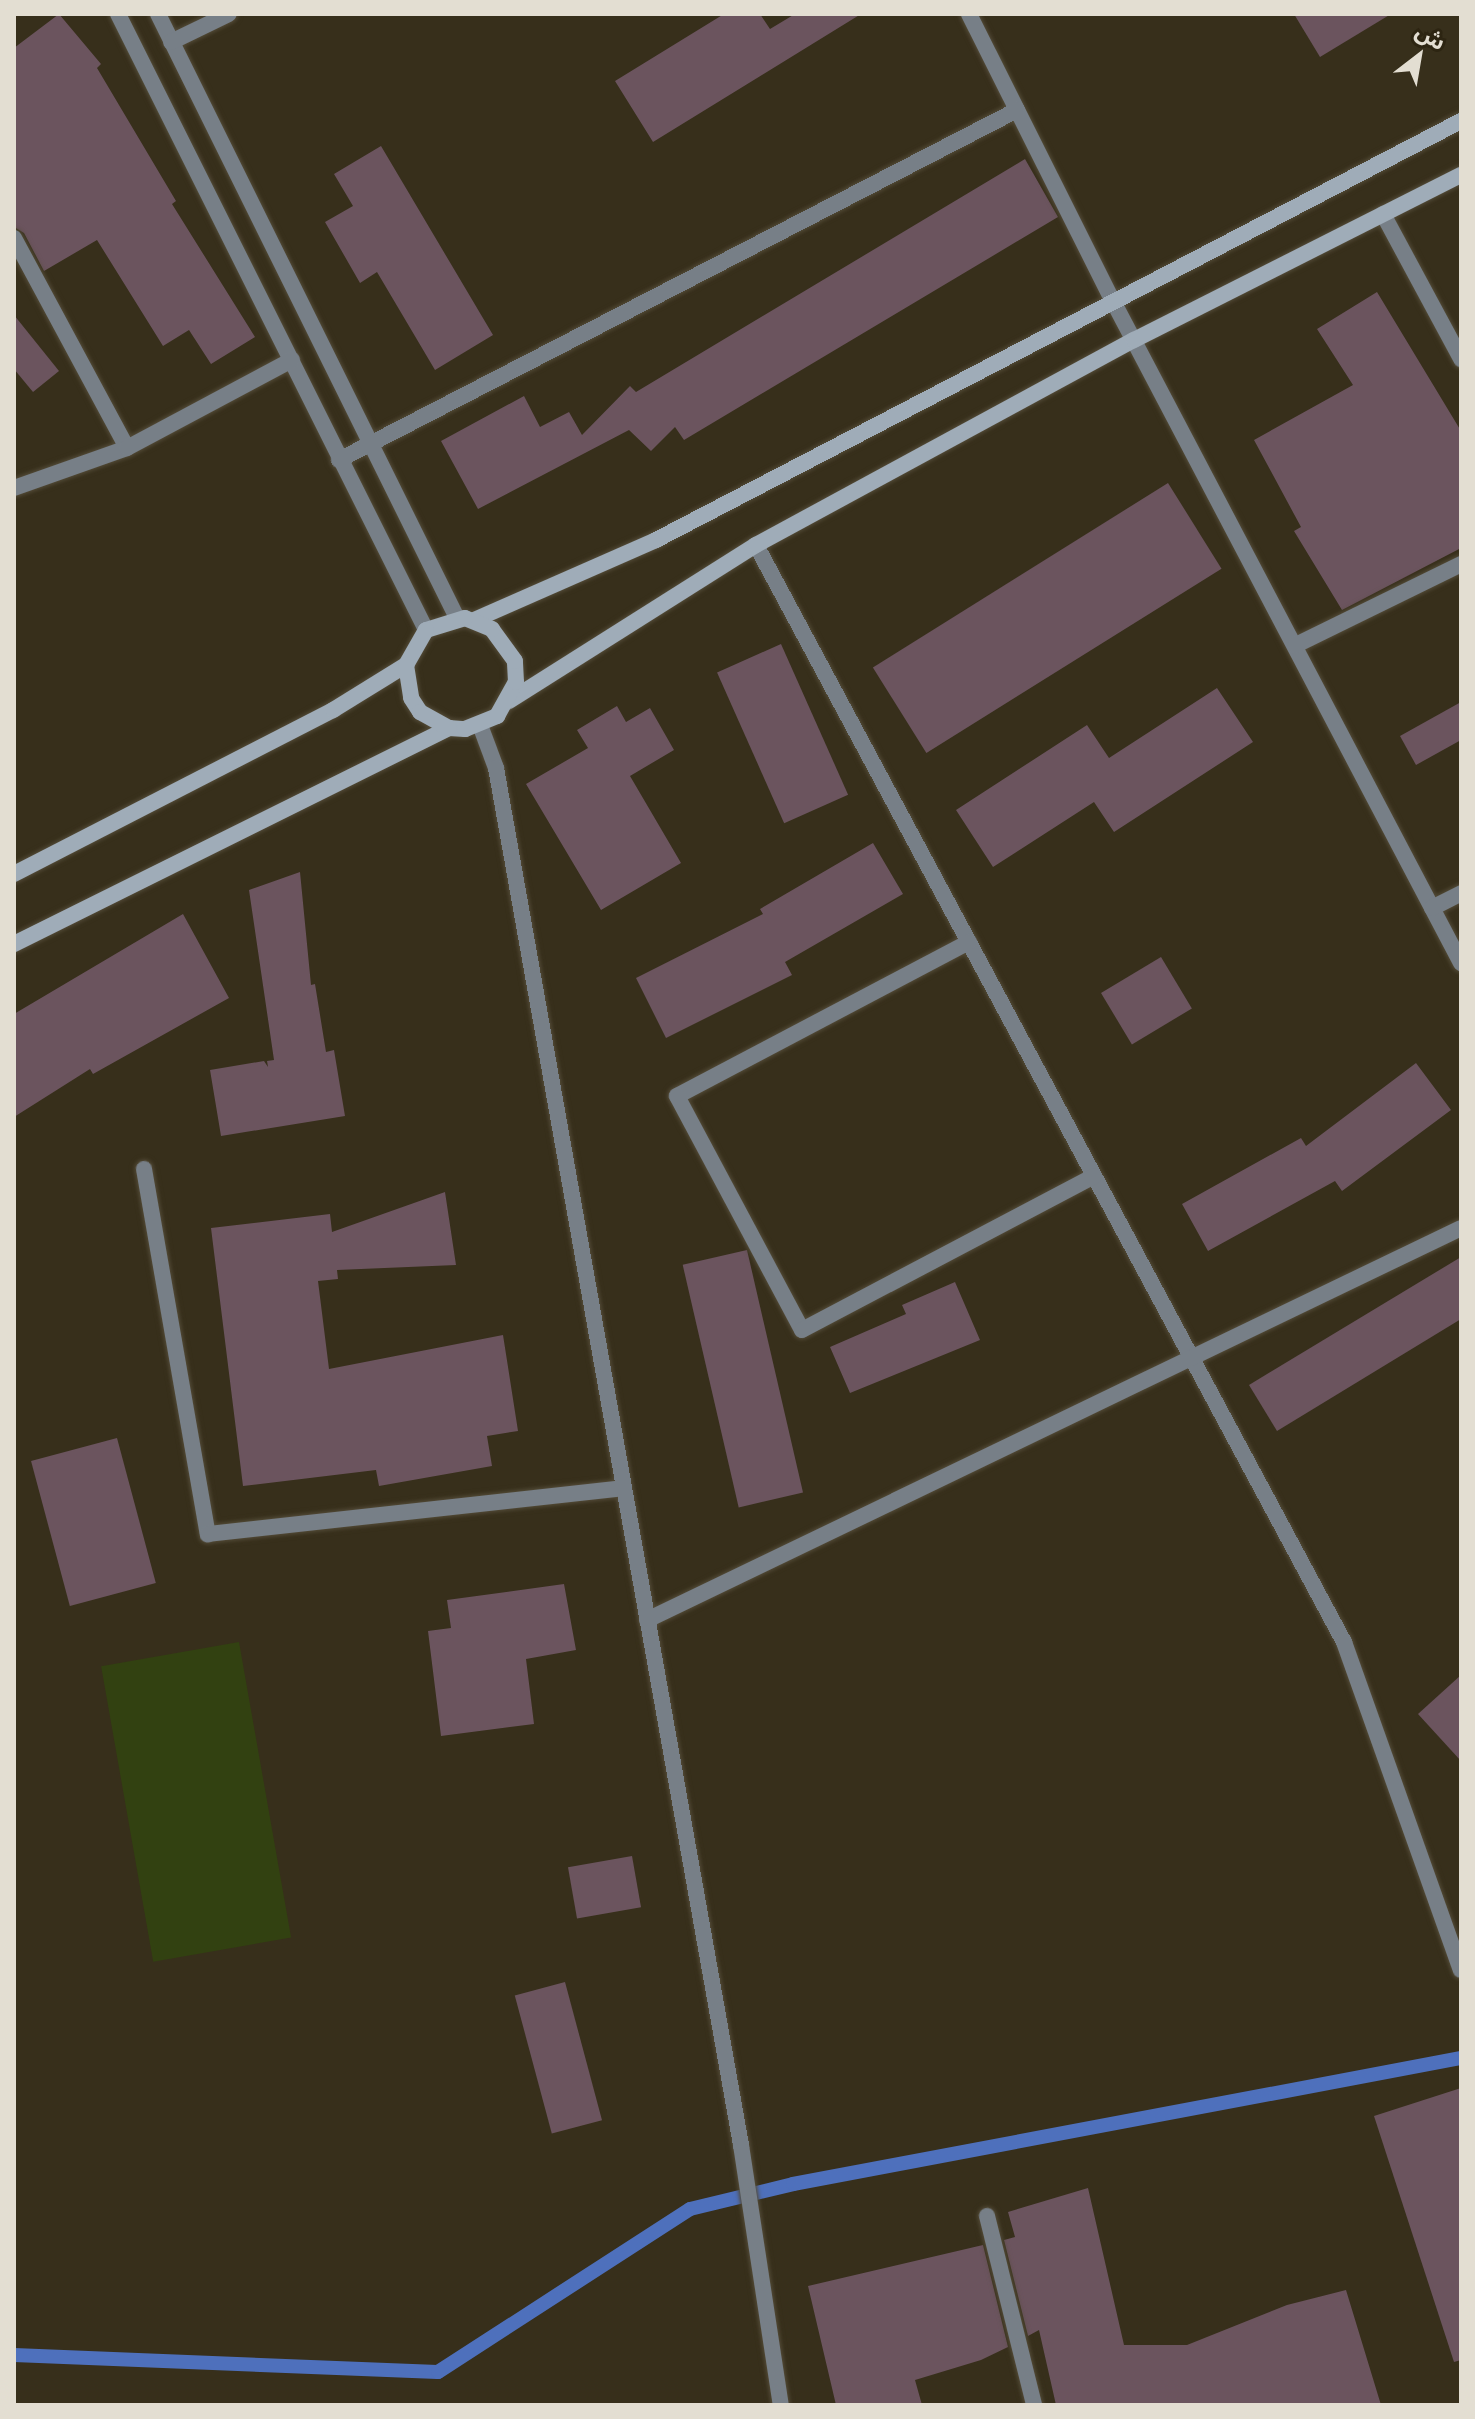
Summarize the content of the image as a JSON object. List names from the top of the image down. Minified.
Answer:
{"north":"top right"}
